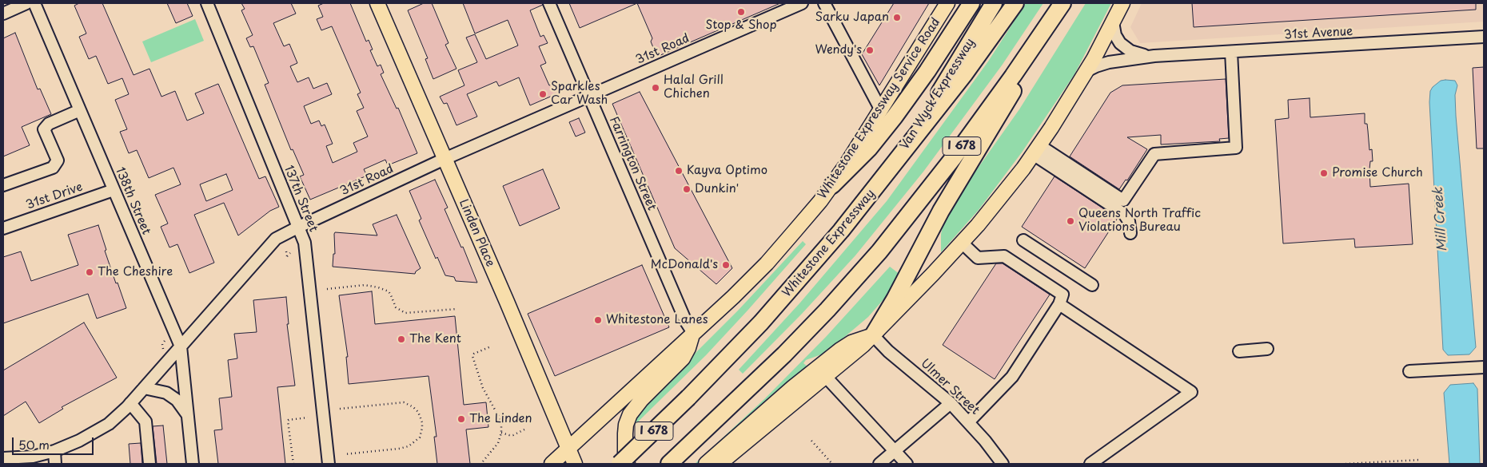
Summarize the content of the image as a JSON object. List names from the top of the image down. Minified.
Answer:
{"streets":{"highway":["Van Wyck Expressway","I 678","Whitestone Expressway"],"main road":["Whitestone Expressway Service Road","Linden Place"],"street":["31st Avenue","31st Road","Farrington Street","31st Drive","137th Street","138th Street","Ulmer Street"]},"crossings":[["31st Road","Farrington Street"],["31st Road","137th Street"],["31st Road","138th Street"],["31st Road","Linden Place"],["Van Wyck Expressway","Whitestone Expressway"],["Whitestone Expressway Service Road","Farrington Street"],["Whitestone Expressway Service Road","Linden Place"],["31st Drive","138th Street"]],"water":["Mill Creek"],"places":["Stop & Shop","Sarku Japan","Wendy's","Halal Grill Chichen","Sparkles Car Wash","Kayva Optimo","Promise Church","Dunkin'","Queens North Traffic Violations Bureau","McDonald's","The Cheshire","Whitestone Lanes","The Kent","The Linden"],"scale_bar":"50 m"}
